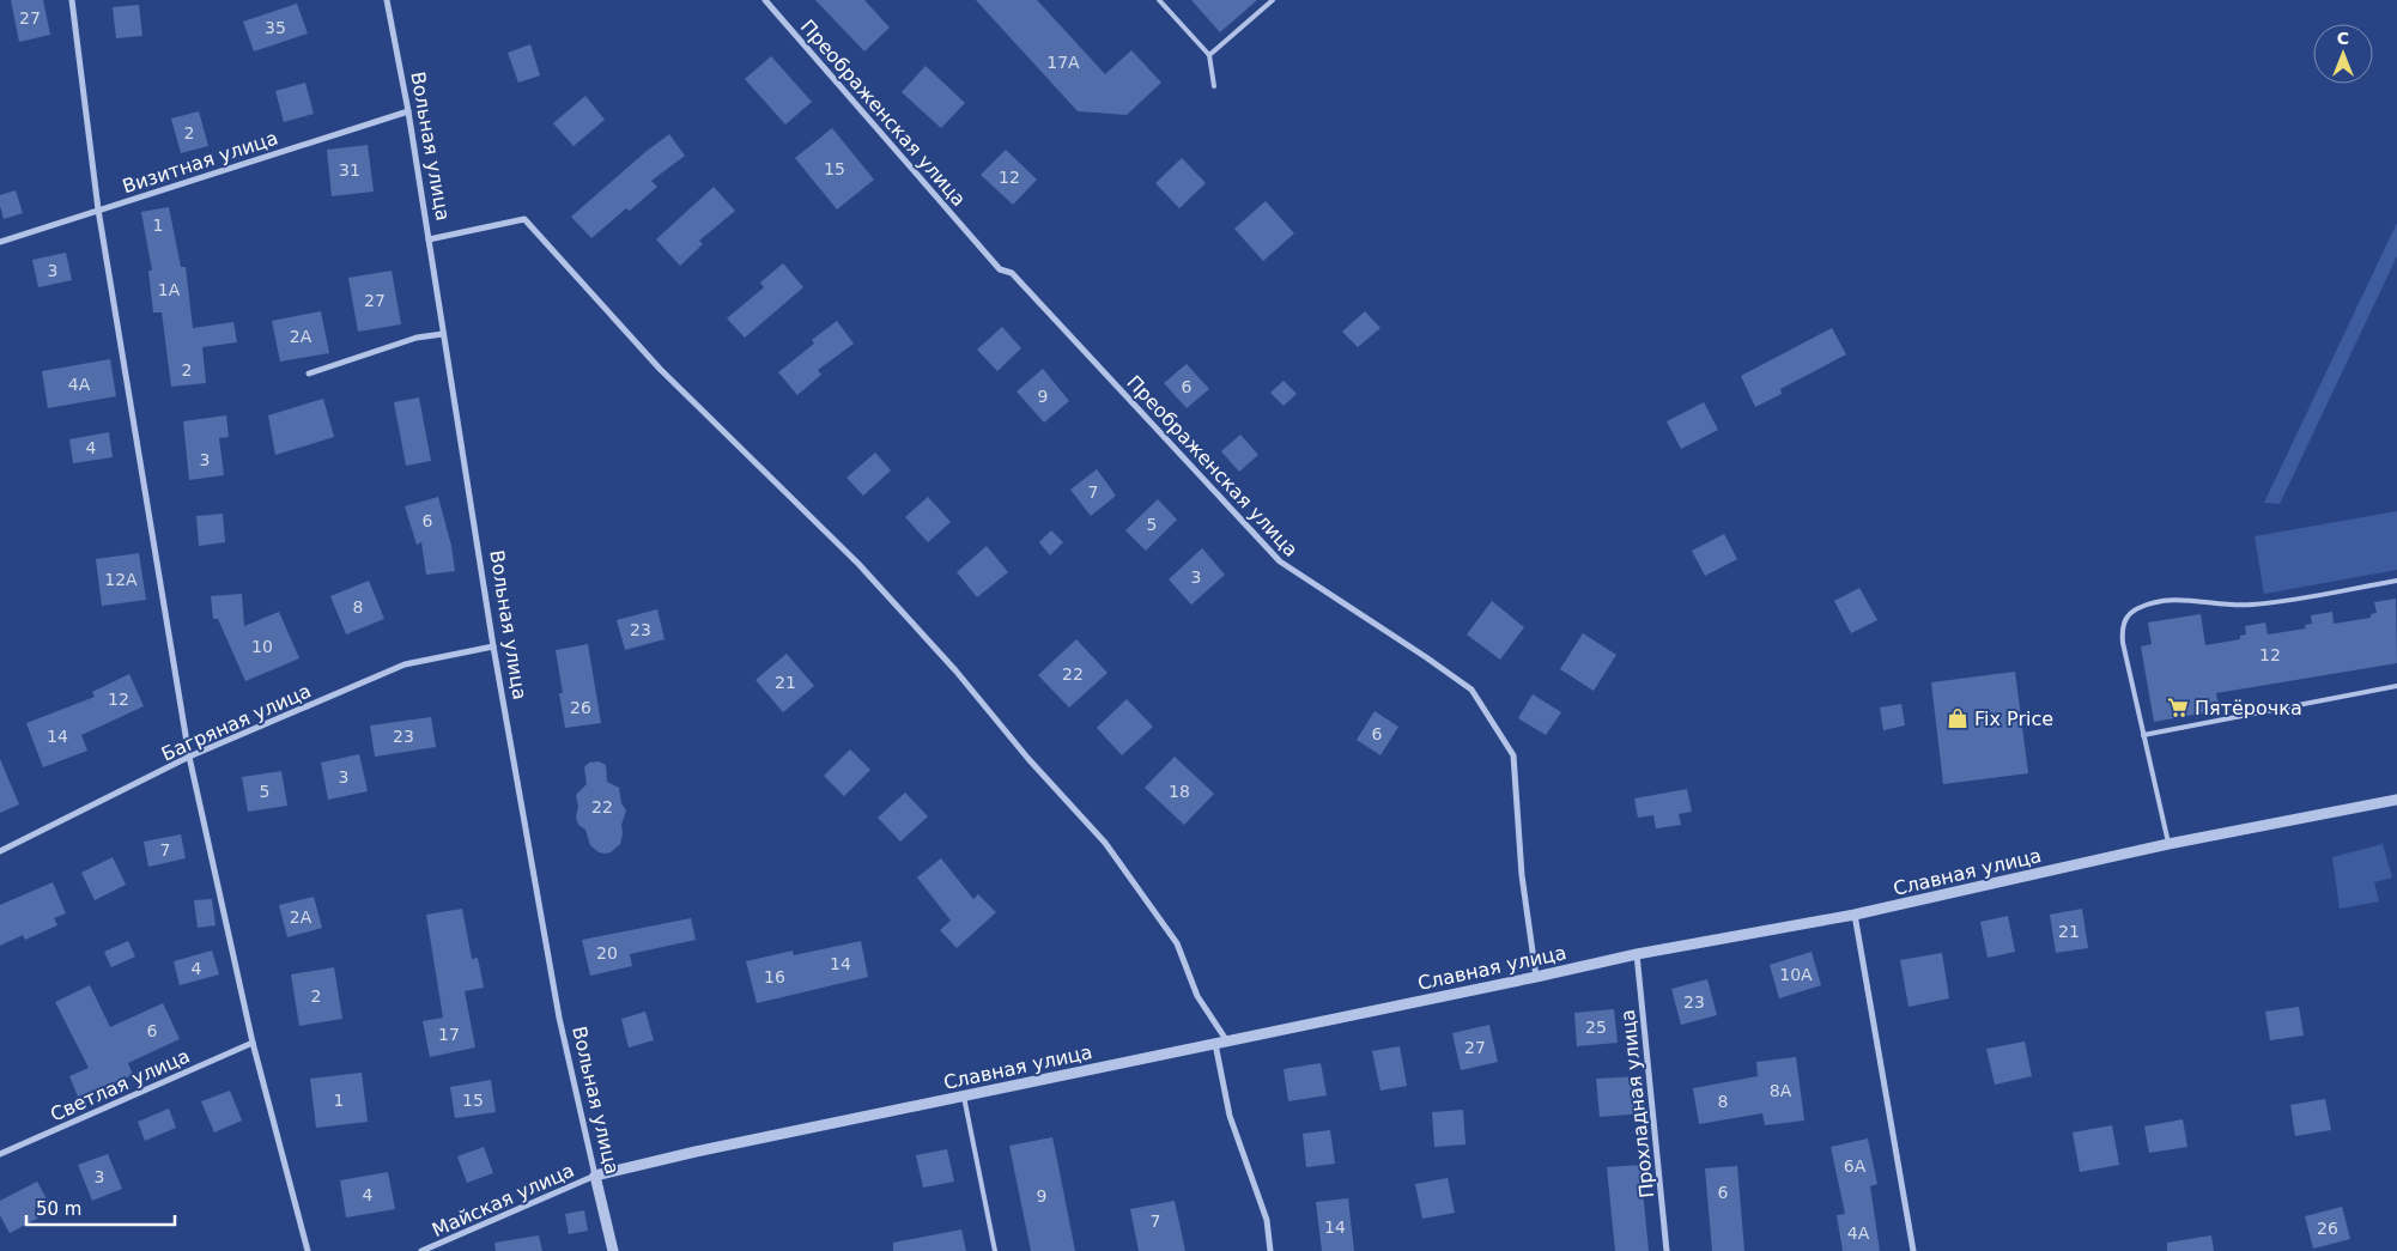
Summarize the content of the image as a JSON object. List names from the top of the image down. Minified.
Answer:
{"streets":{"street":["Преображенская улица","Вольная улица","Визитная улица","Багряная улица","Славная улица","Светлая улица","Прохладная улица","Майская улица"]},"crossings":[["Преображенская улица","Славная улица"],["Вольная улица","Визитная улица"],["Вольная улица","Багряная улица"],["Вольная улица","Славная улица"],["Вольная улица","Майская улица"],["Славная улица","Прохладная улица"],["Славная улица","Майская улица"]],"places":{"supermarket":["Пятёрочка"],"shop":["Fix Price"]},"house_numbers":["27","35","17А","2","15","31","12","1","3","1А","27","2А","2","4А","6","9","4","3","7","6","5","3","12А","8","23","10","12","22","21","12","26","6","14","23","3","5","18","22","7","2А","21","20","14","4","10А","16","2","23","25","6","17","27","8А","1","15","8","6А","3","6","4","9","7","14","26","4А"],"scale_bar":"50 m","north":"top"}
